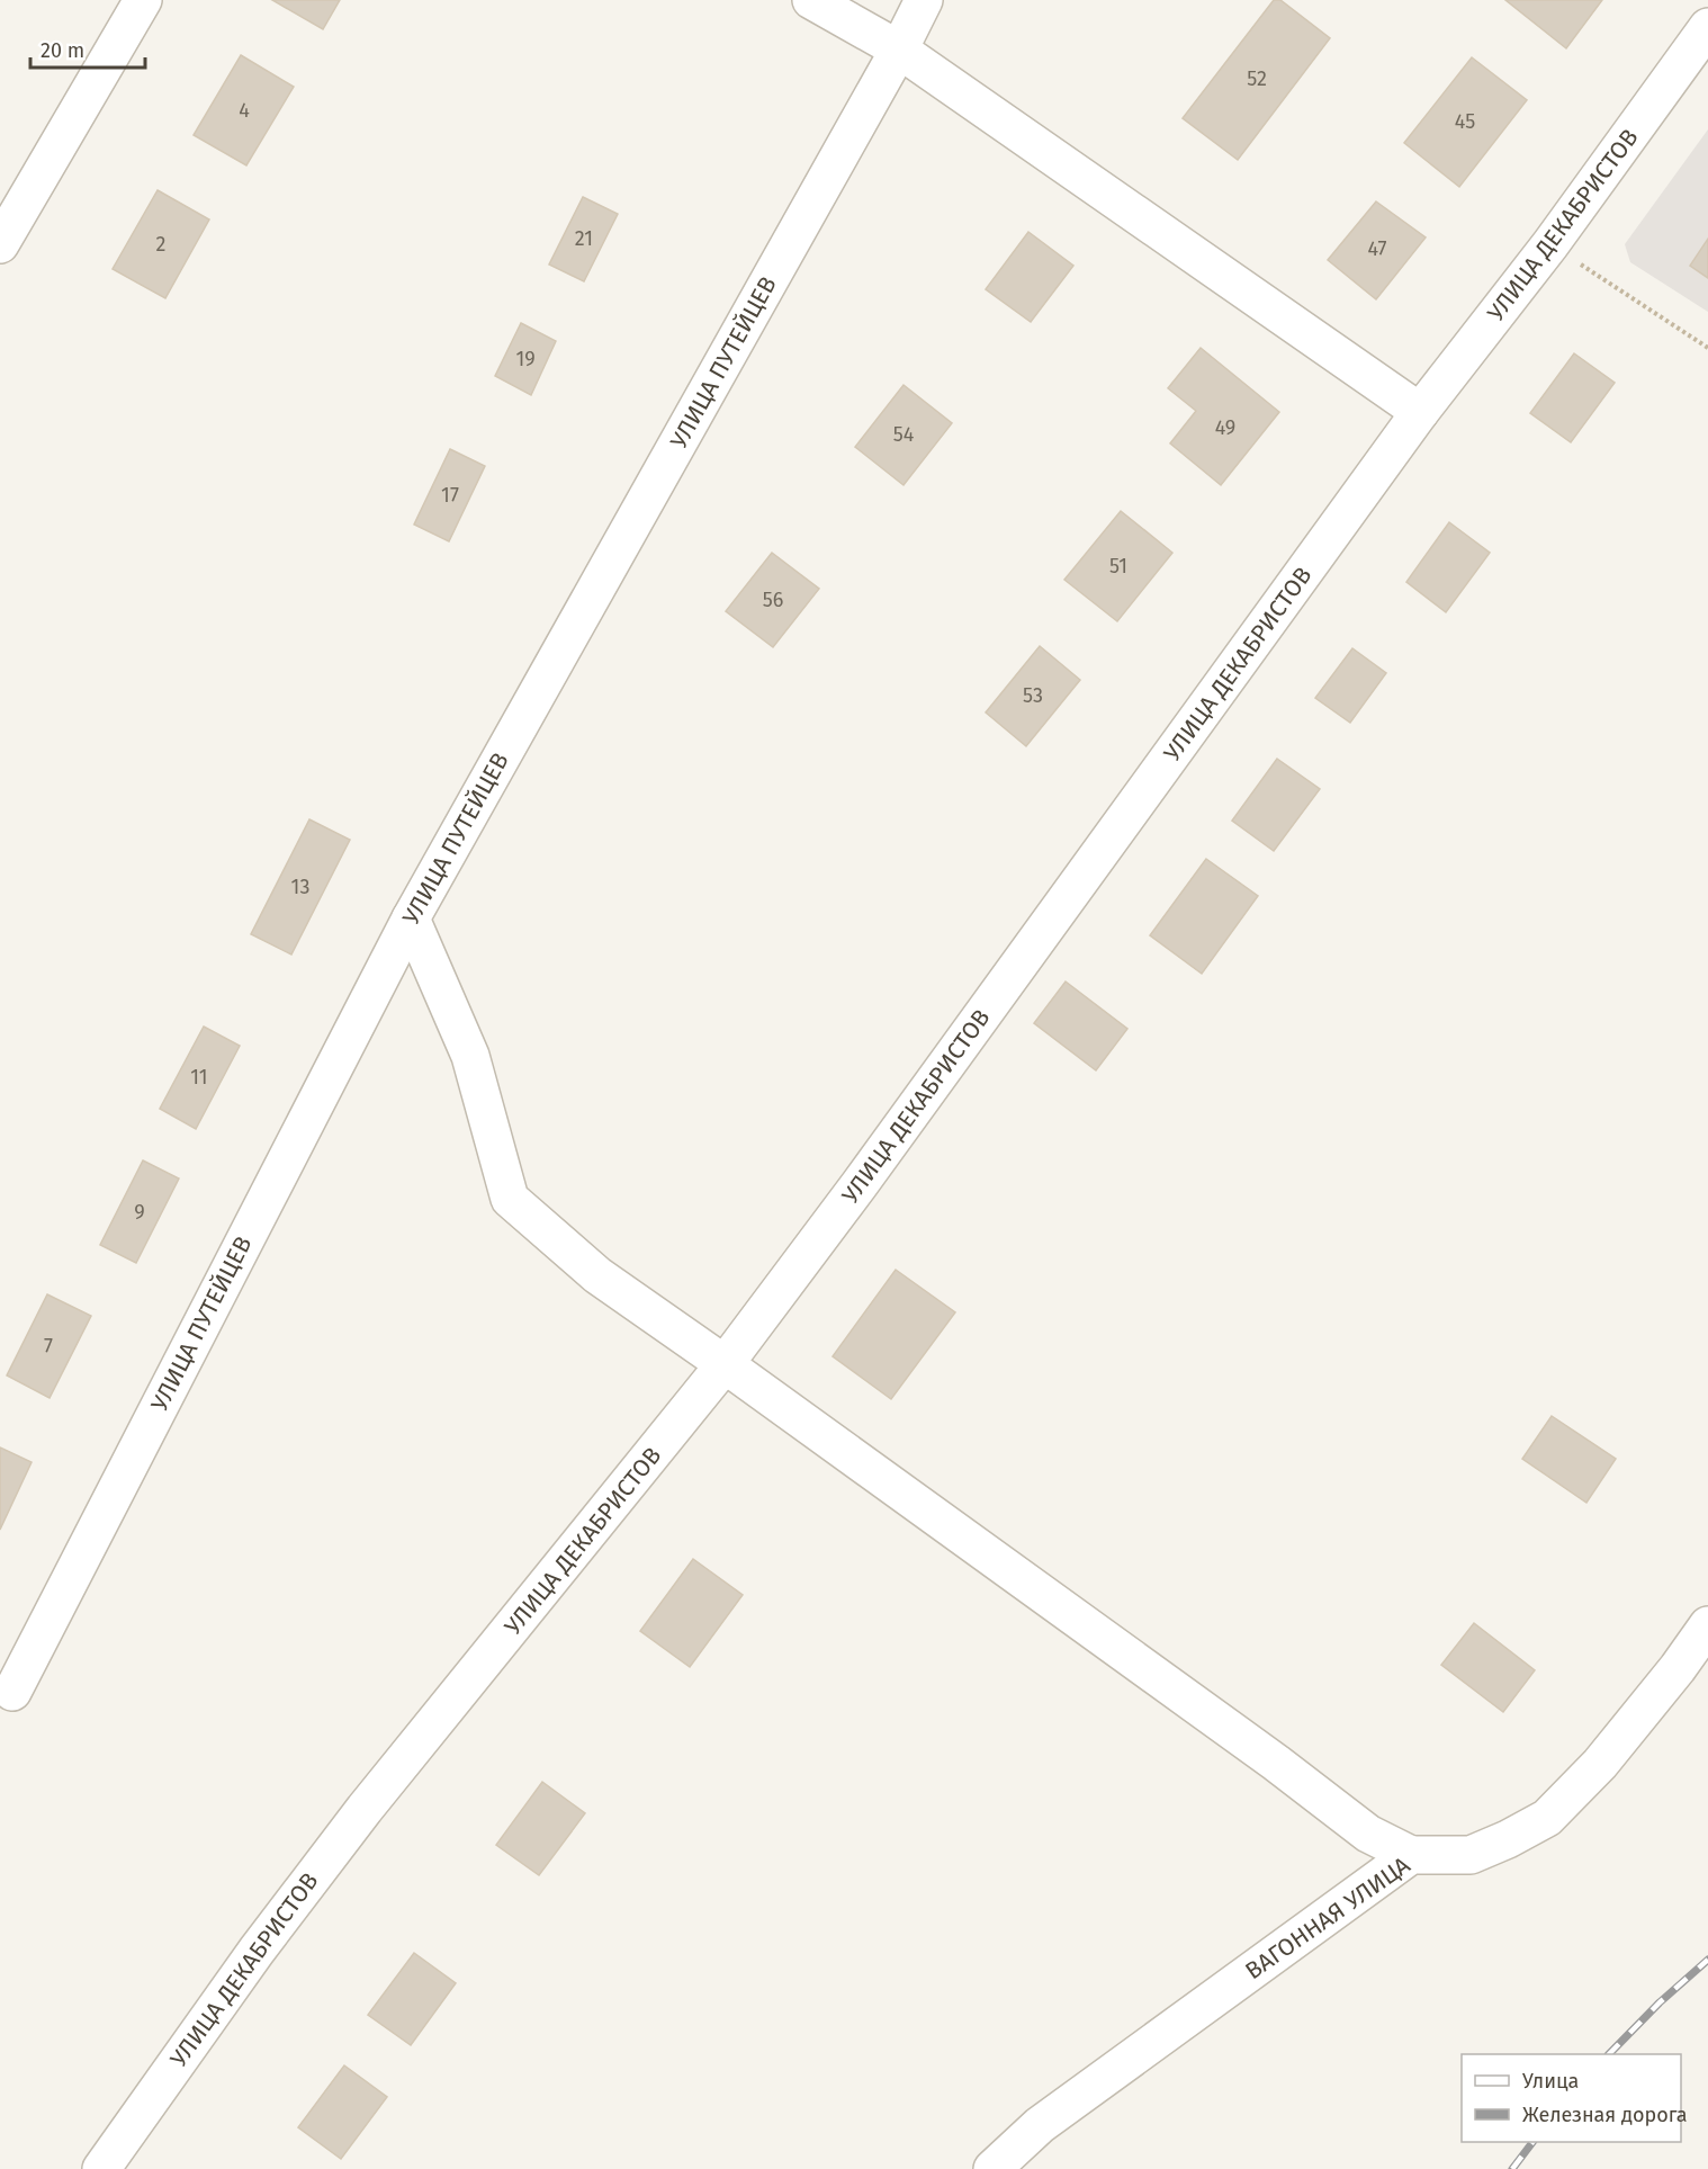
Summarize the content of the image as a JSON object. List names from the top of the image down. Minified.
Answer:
{"streets":{"street":["УЛИЦА ДЕКАБРИСТОВ","УЛИЦА ПУТЕЙЦЕВ","ВАГОННАЯ УЛИЦА"]},"house_numbers":["52","4","45","21","2","47","19","49","54","17","51","56","53","13","11","9","7"],"legend":["Улица","Железная дорога"],"scale_bar":"20 m"}
